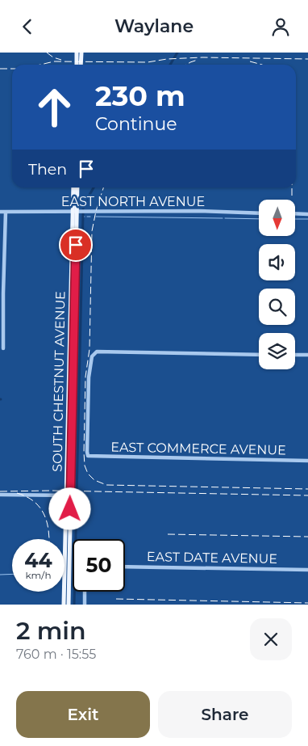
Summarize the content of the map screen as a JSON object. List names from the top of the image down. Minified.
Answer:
{"streets":{"main road":["SOUTH CHESTNUT AVENUE"],"street":["EAST NORTH AVENUE","EAST COMMERCE AVENUE","EAST DATE AVENUE"]},"crossings":[["EAST NORTH AVENUE","SOUTH CHESTNUT AVENUE"]],"north":"bottom","page":{"header":"Waylane","turn":["230 m","Continue"],"then":"Then","speed":"44 km/h","limit":"50","heading":["2 min","760 m · 15:55"],"buttons":["Exit","Share"]}}
